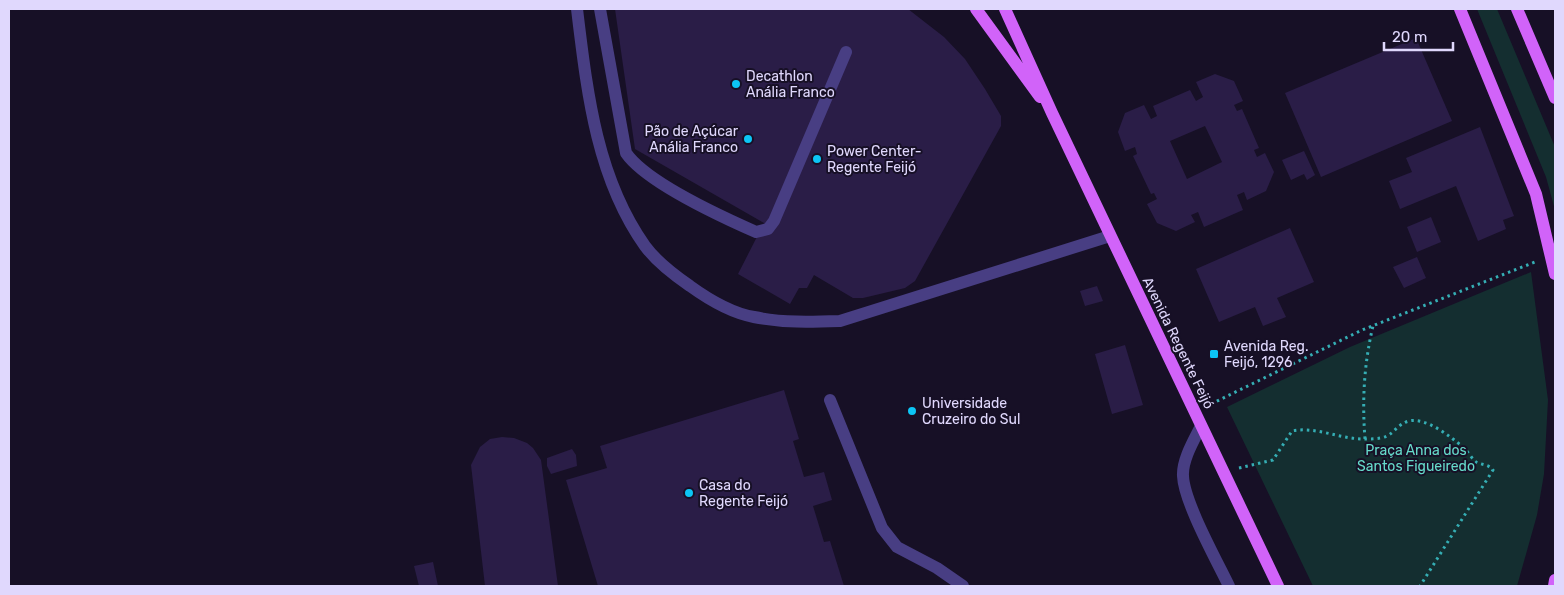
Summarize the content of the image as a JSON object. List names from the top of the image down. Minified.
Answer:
{"streets":{"main road":["Avenida Regente Feijó"]},"parks":["Praça Anna dos Santos Figueiredo"],"places":{"other":["Decathlon Anália Franco","Pão de Açúcar Anália Franco","Power Center- Regente Feijó","Universidade Cruzeiro do Sul","Casa do Regente Feijó"],"transit":["Avenida Reg. Feijó, 1296"]},"scale_bar":"20 m"}
